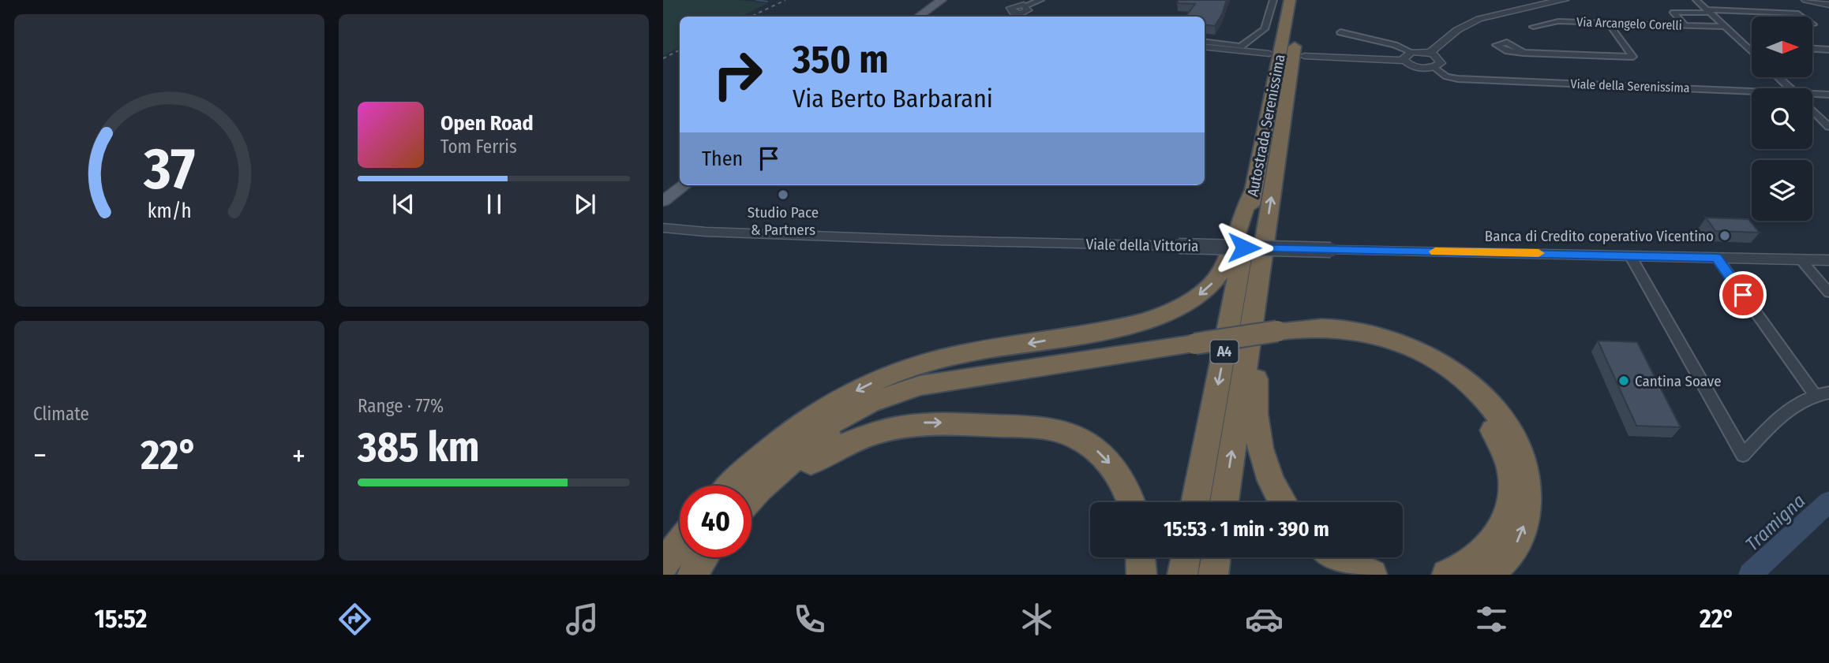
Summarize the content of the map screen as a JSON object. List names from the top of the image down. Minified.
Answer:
{"streets":{"highway":["Autostrada Serenissima","A4"],"street":["Via Arcangelo Corelli","Viale della Serenissima","Viale della Vittoria"]},"water":["Tramigna"],"places":["Studio Pace & Partners","Banca di Credito coperativo Vicentino","Cantina Soave"],"north":"right","page":{"turn":["350 m","Via Berto Barbarani"],"song":["Open Road","Tom Ferris"],"then":"Then","tile":["Climate",["Range · 77%","385 km"]],"heat":["−","22°","+"],"limit":"40","trip":"15:53 · 1 min · 390 m","tabs":["15:52","22°"],"gauge":["37","km/h"]}}
